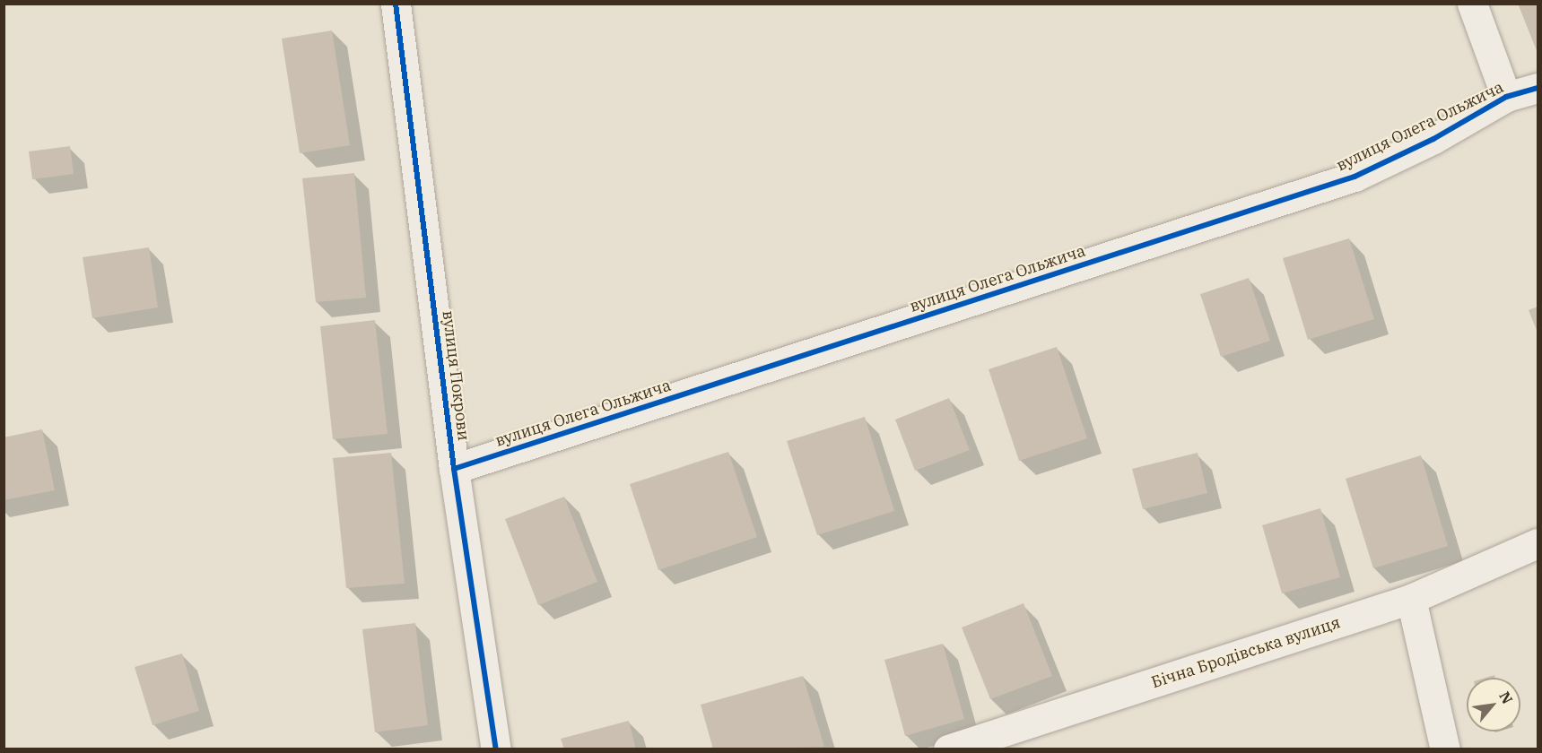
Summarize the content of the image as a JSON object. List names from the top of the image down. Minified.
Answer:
{"streets":{"street":["вулиця Олега Ольжича","вулиця Покрови","Бічна Бродівська вулиця"]},"crossings":[["вулиця Олега Ольжича","вулиця Покрови"]],"north":"top right"}
